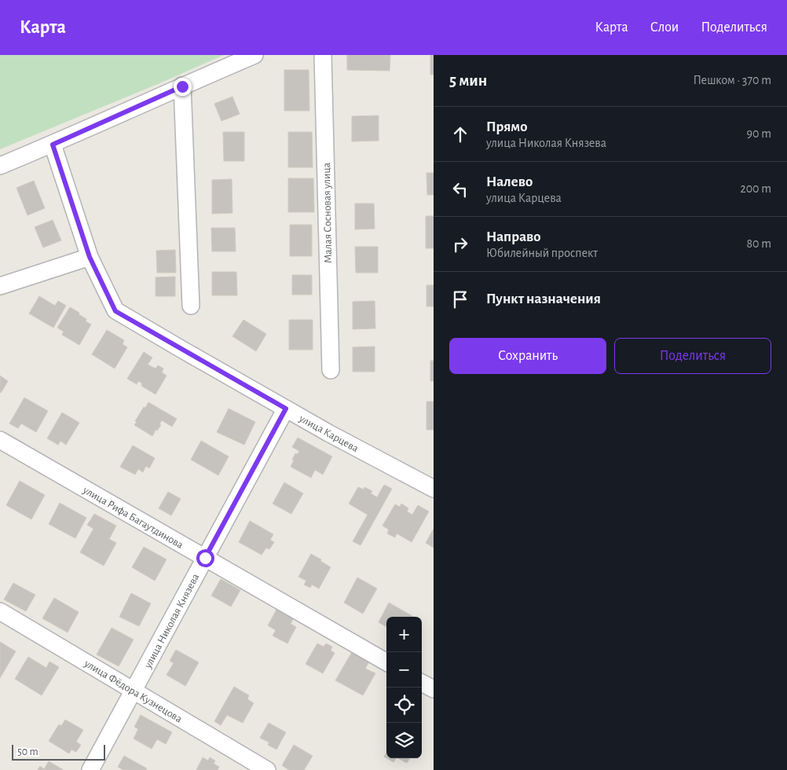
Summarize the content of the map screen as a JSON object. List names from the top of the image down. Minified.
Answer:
{"streets":{"street":["Малая Сосновая улица","улица Карцева","улица Рифа Багаутдинова","улица Николая Князева","улица Фёдора Кузнецова"]},"crossings":[["улица Карцева","улица Николая Князева"],["улица Рифа Багаутдинова","улица Николая Князева"],["улица Николая Князева","улица Фёдора Кузнецова"]],"scale_bar":"50 m","page":{"header":"Карта","nav":["Карта","Слои","Поделиться"],"heading":["5 мин","Пешком · 370 m"],"list":[["Прямо","улица Николая Князева","90 m"],["Налево","улица Карцева","200 m"],["Направо","Юбилейный проспект","80 m"],"Пункт назначения"],"buttons":["Сохранить","Поделиться"],"map_buttons":["+","−"],"scale":"50 m"}}
